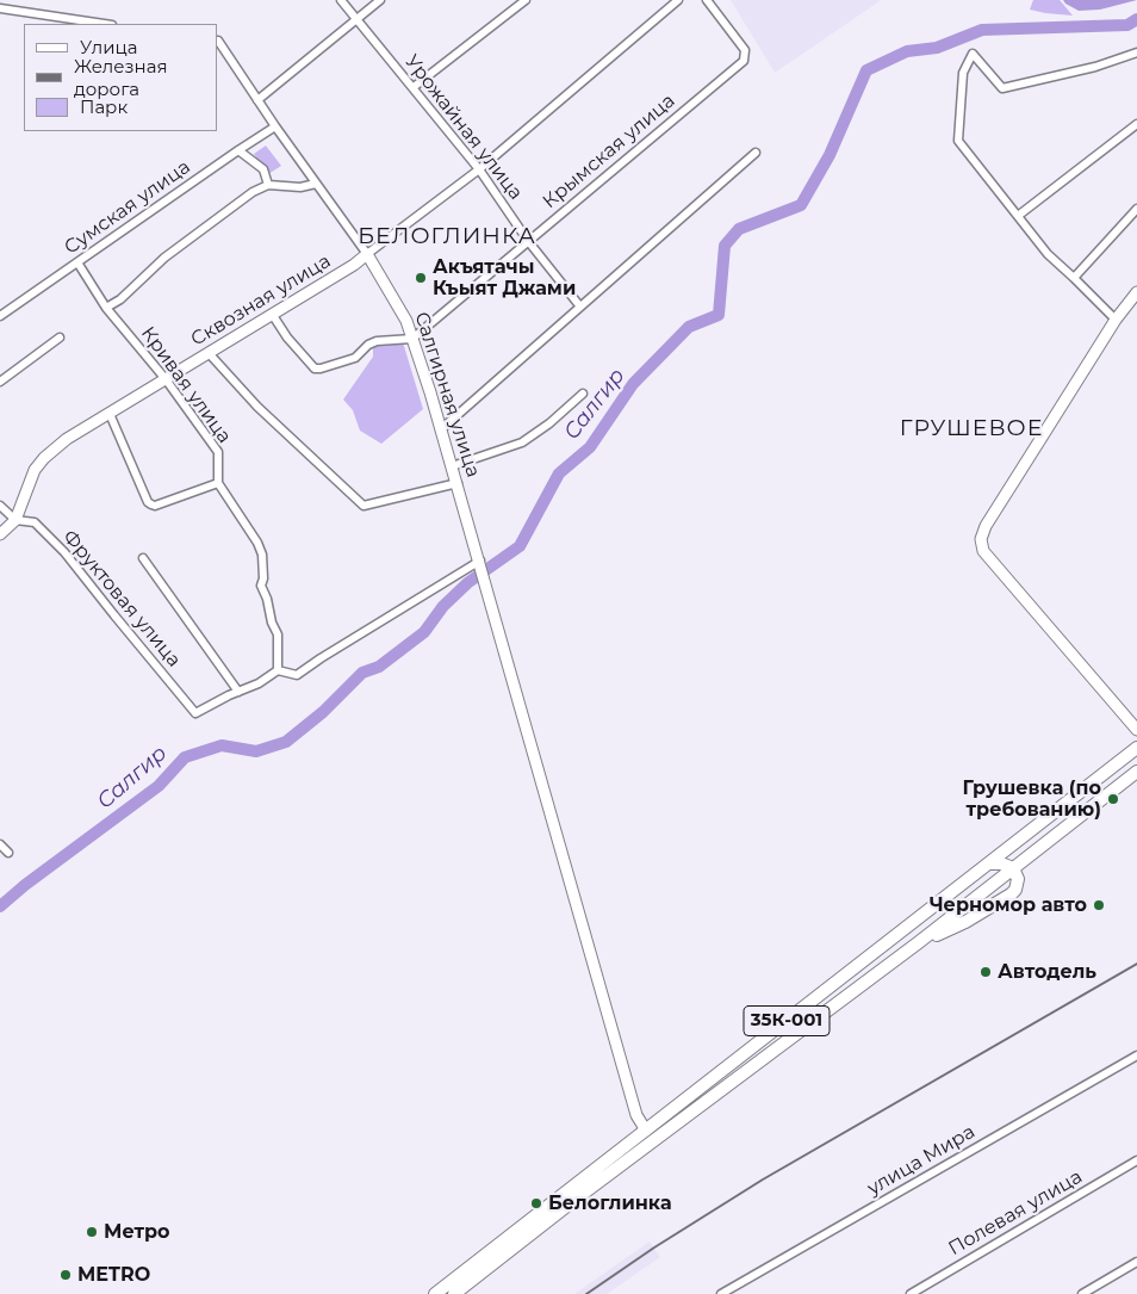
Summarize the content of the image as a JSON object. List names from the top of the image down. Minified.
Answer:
{"streets":{"main road":["Сквозная улица","Салгирная улица","35К-001"],"street":["Урожайная улица","Крымская улица","Сумская улица","Кривая улица","Фруктовая улица","улица Мира","Полевая улица"]},"crossings":[["Урожайная улица","Крымская улица"],["Урожайная улица","Сквозная улица"],["Крымская улица","Салгирная улица"],["Сумская улица","Кривая улица"],["Сумская улица","Салгирная улица"],["Сквозная улица","Кривая улица"],["Сквозная улица","Салгирная улица"],["Сквозная улица","Фруктовая улица"],["Салгирная улица","35К-001"]],"districts":["БЕЛОГЛИНКА","ГРУШЕВОЕ"],"water":["Салгир"],"places":["Акъятачы Къыят Джами","Грушевка (по требованию)","Черномор авто","Автодель","Белоглинка","Метро","METRO"],"legend":["Улица","Железная дорога","Парк"]}
